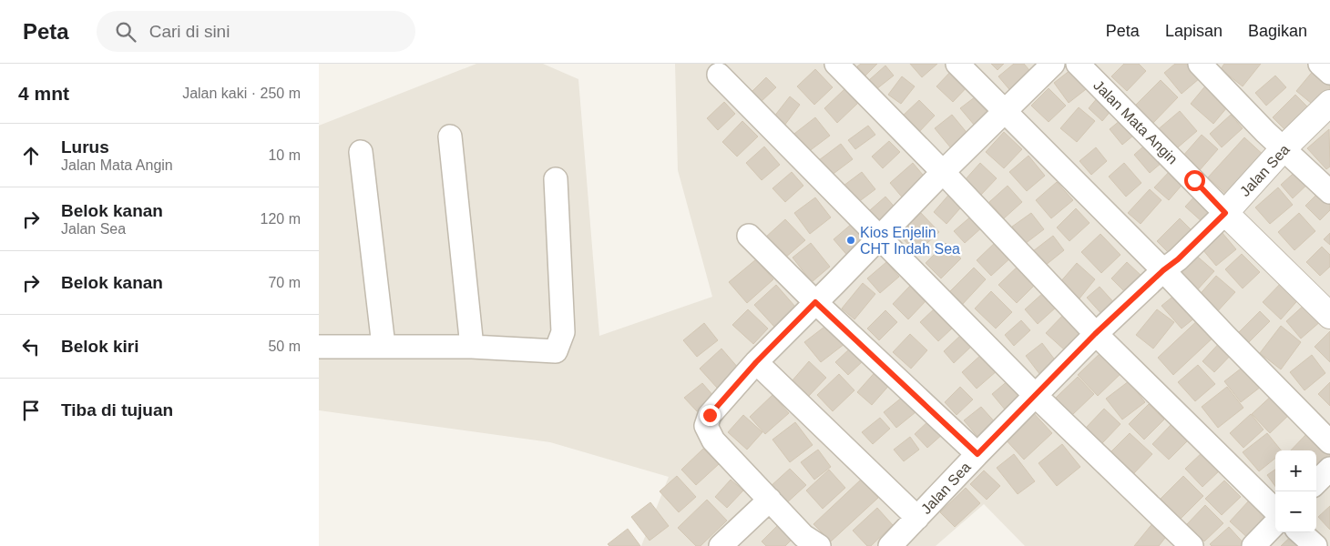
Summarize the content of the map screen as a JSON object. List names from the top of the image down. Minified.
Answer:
{"streets":{"street":["Jalan Mata Angin","Jalan Sea"]},"crossings":[["Jalan Mata Angin","Jalan Sea"]],"places":["Kios Enjelin CHT Indah Sea"],"page":{"header":"Peta","search":"Cari di sini","nav":["Peta","Lapisan","Bagikan"],"heading":["4 mnt","Jalan kaki · 250 m"],"list":[["Lurus","Jalan Mata Angin","10 m"],["Belok kanan","Jalan Sea","120 m"],["Belok kanan","70 m"],["Belok kiri","50 m"],"Tiba di tujuan"],"map_buttons":["+","−"]}}
